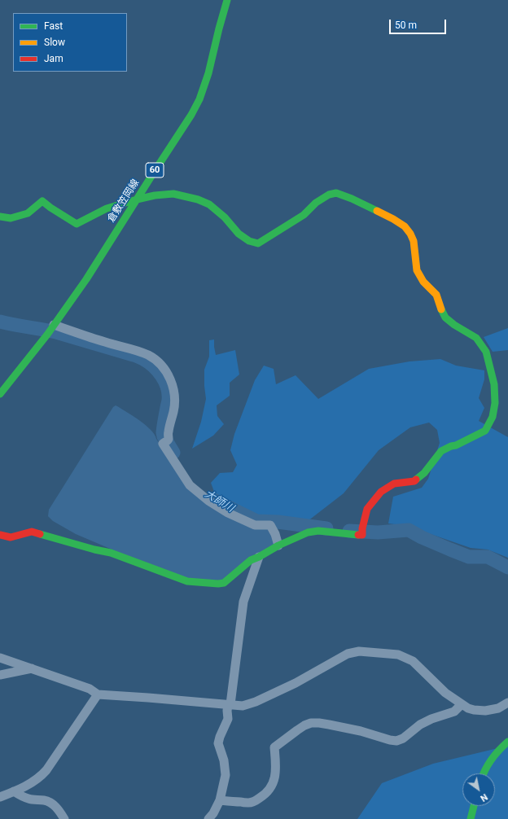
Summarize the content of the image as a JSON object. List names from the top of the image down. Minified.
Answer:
{"streets":{"street":["60","倉敷笠岡線"]},"water":["大師川"],"legend":["Fast","Slow","Jam"],"scale_bar":"50 m","north":"bottom right"}
